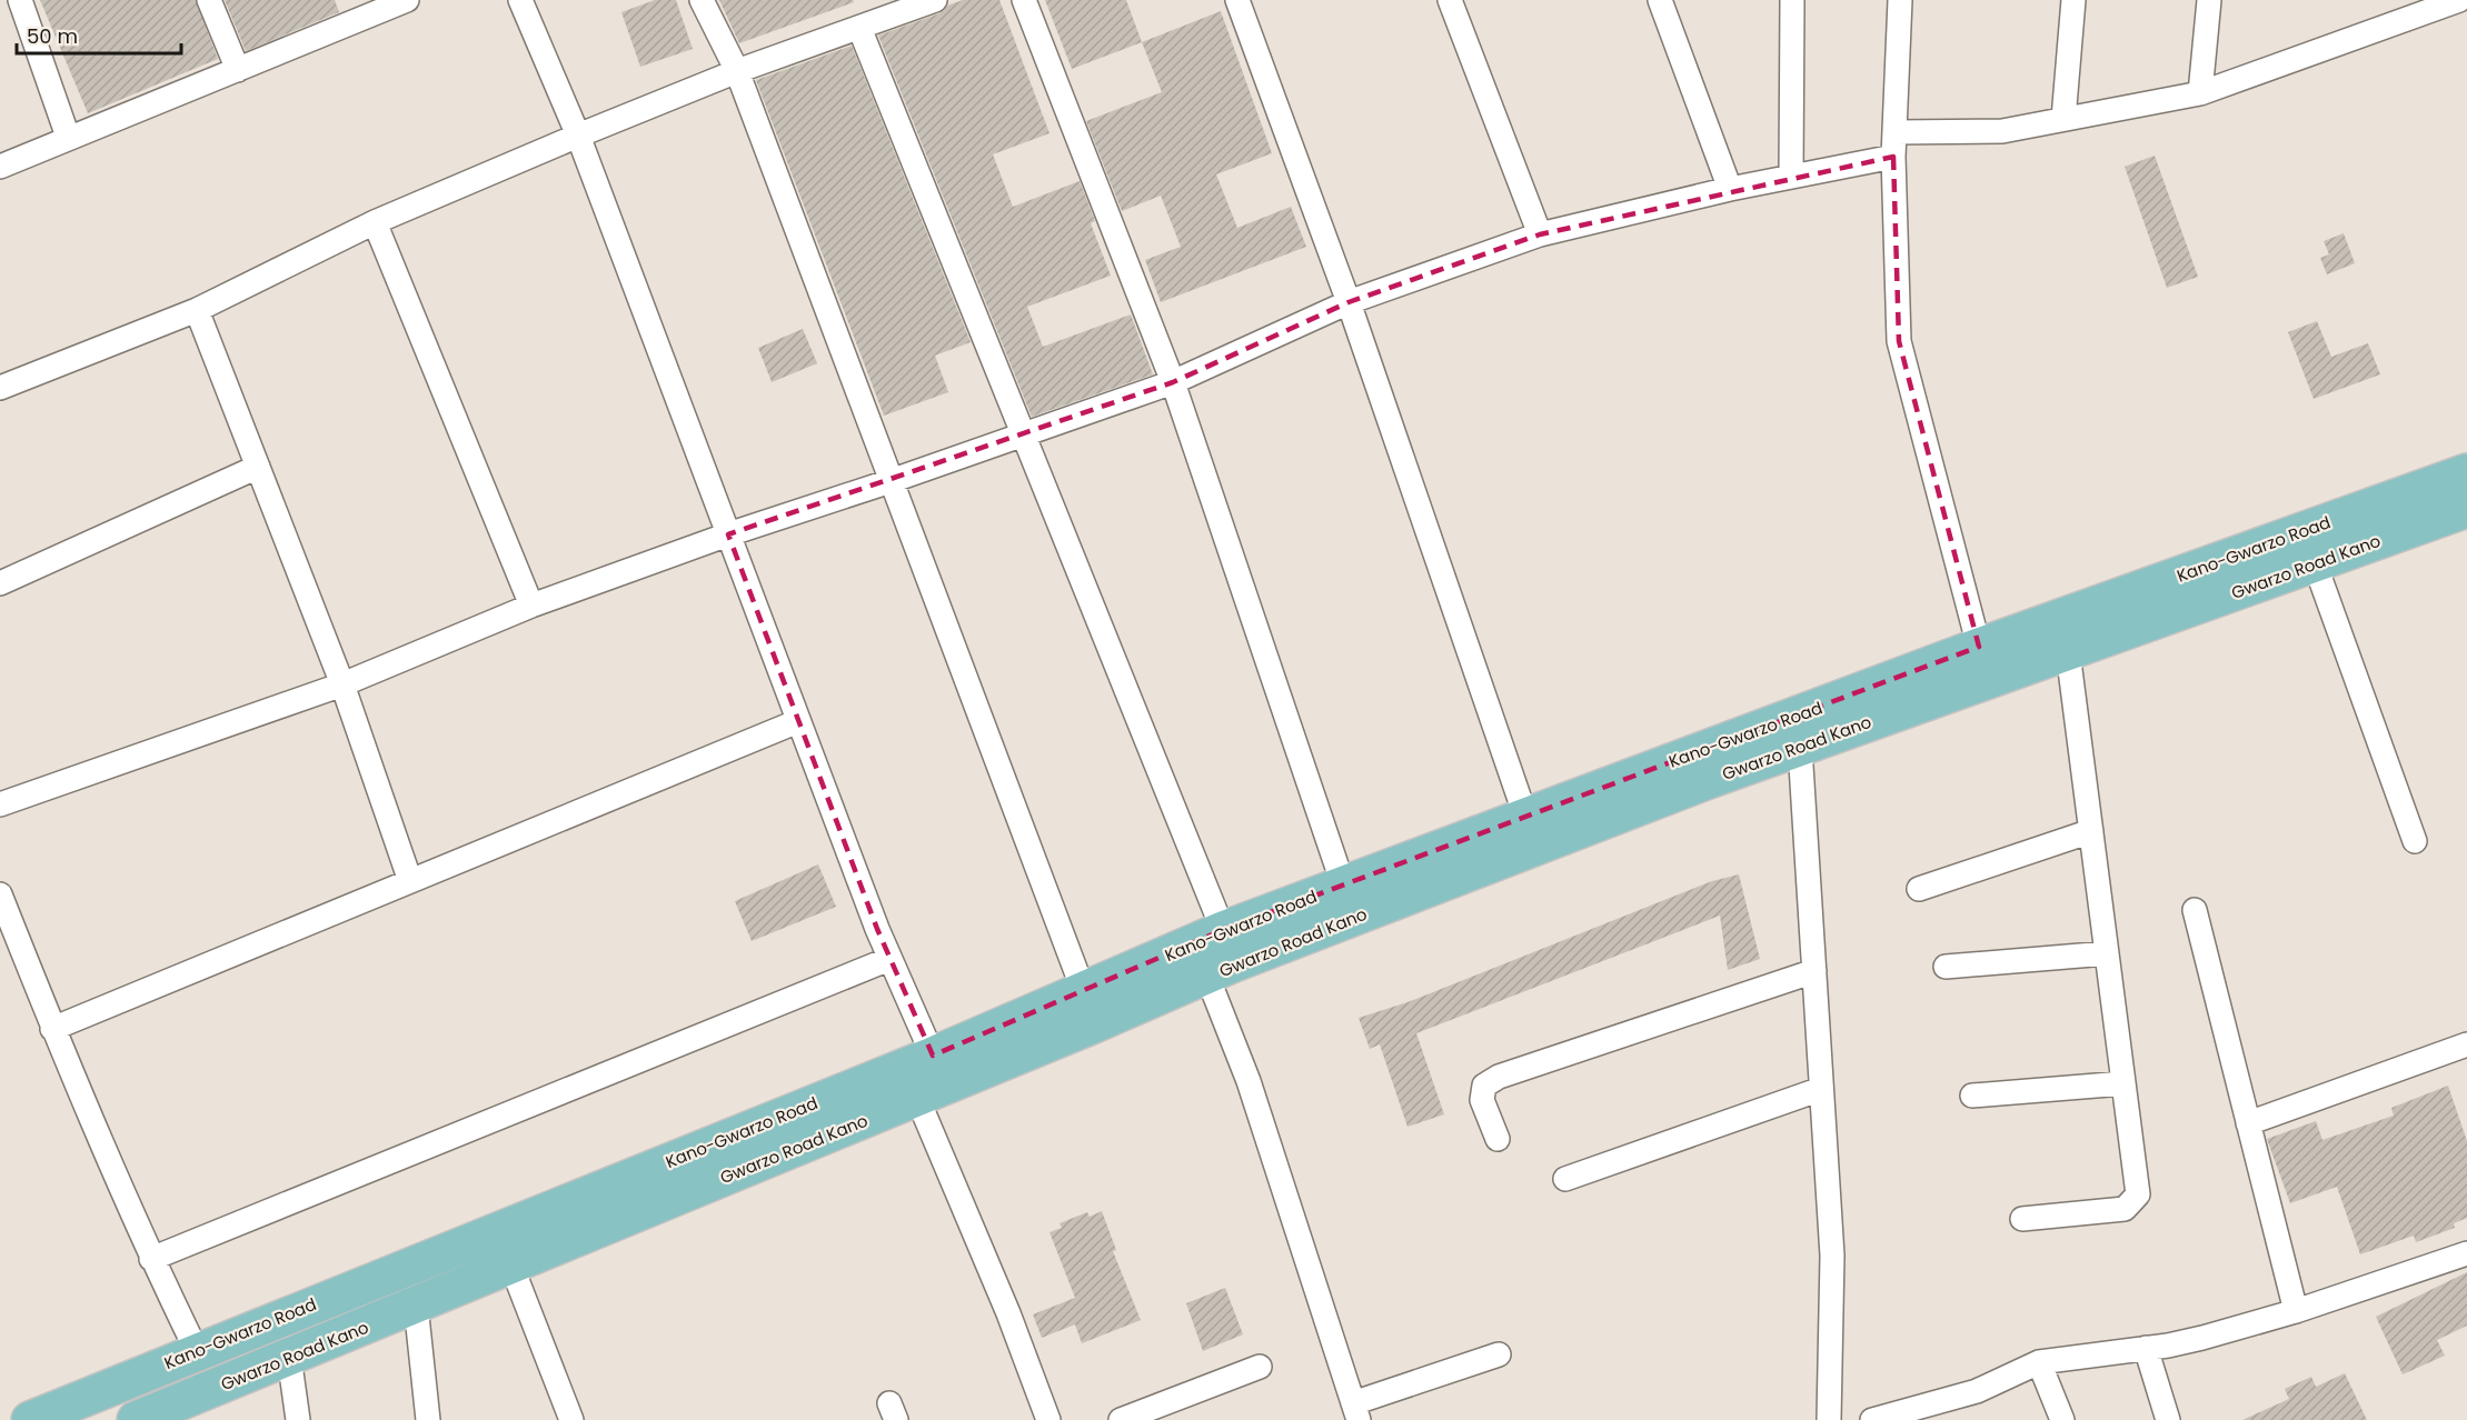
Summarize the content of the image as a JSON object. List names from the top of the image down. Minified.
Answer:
{"streets":{"main road":["Kano-Gwarzo Road","Gwarzo Road Kano"]},"crossings":[["Kano-Gwarzo Road","Gwarzo Road Kano"]],"scale_bar":"50 m"}
